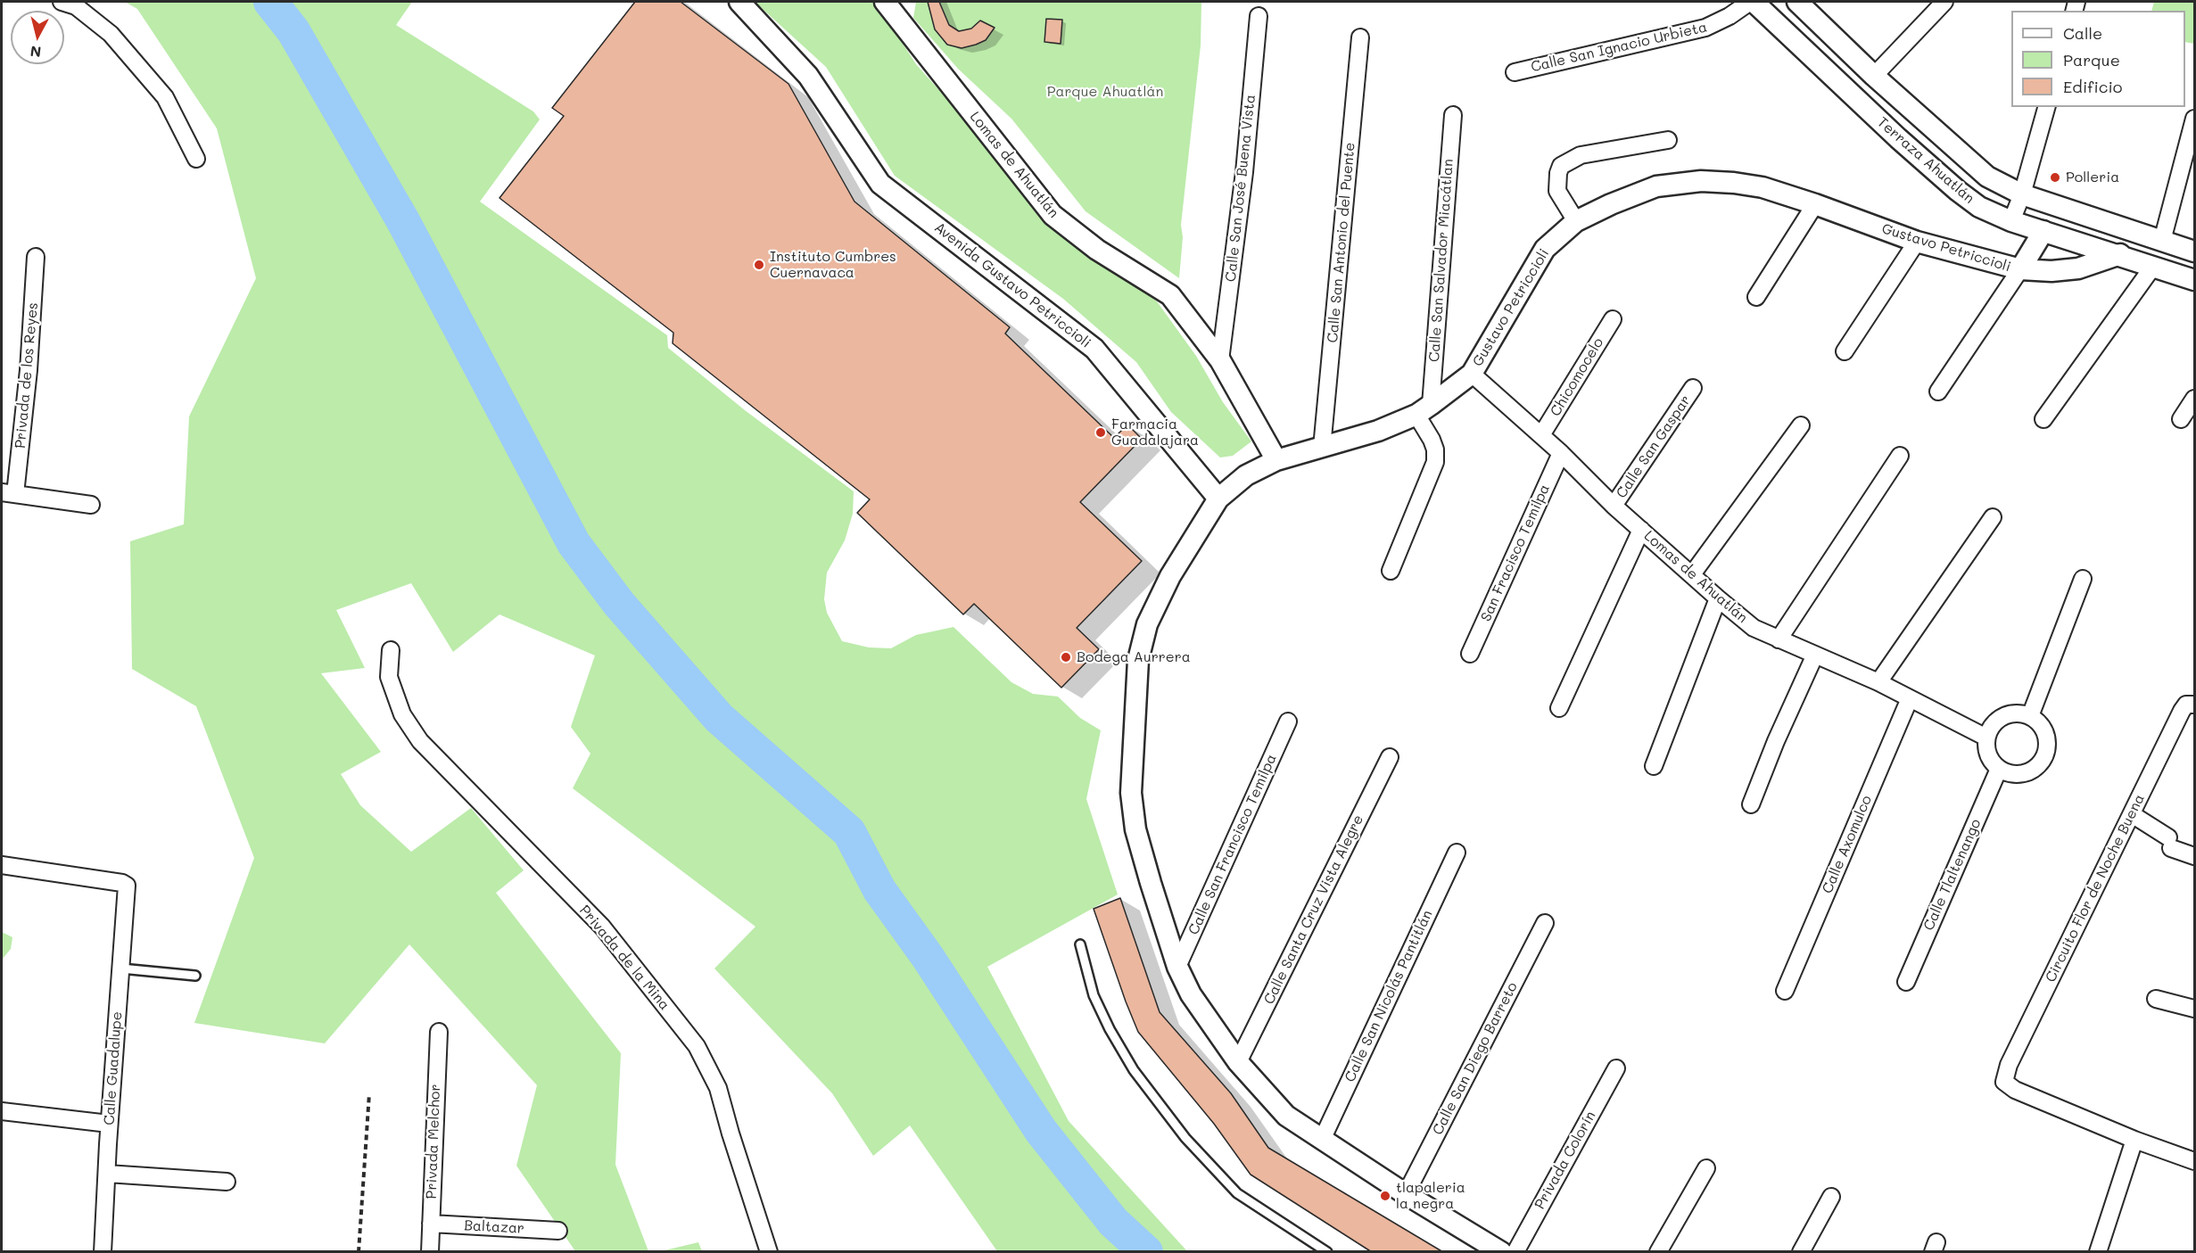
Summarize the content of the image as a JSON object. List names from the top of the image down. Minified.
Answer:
{"streets":{"street":["Calle San Ignacio Urbieta","Terraza Ahuatlán","Lomas de Ahuatlán","Calle San José Buena Vista","Calle San Antonio del Puente","Gustavo Petriccioli","Calle San Salvador Miacátlan","Avenida Gustavo Petriccioli","Privada de los Reyes","Chicomocelo","Calle San Gaspar","San Fracisco Temilpa","Calle San Francisco Temilpa","Calle Axomulco","Calle Tlaltenango","Circuito Flor de Noche Buena","Calle Santa Cruz Vista Alegre","Privada de la Mina","Calle San Nicolás Pantitlán","Calle San Diego Barreto","Calle Guadalupe","Privada Melchor","Privada Colorín","Baltazar"]},"crossings":[["Terraza Ahuatlán","Gustavo Petriccioli"],["Lomas de Ahuatlán","Calle San José Buena Vista"],["Lomas de Ahuatlán","Gustavo Petriccioli"],["Lomas de Ahuatlán","Chicomocelo"],["Lomas de Ahuatlán","Calle San Gaspar"],["Lomas de Ahuatlán","San Fracisco Temilpa"],["Lomas de Ahuatlán","Calle Axomulco"],["Lomas de Ahuatlán","Calle Tlaltenango"],["Calle San Antonio del Puente","Gustavo Petriccioli"],["Gustavo Petriccioli","Calle San Salvador Miacátlan"],["Gustavo Petriccioli","Avenida Gustavo Petriccioli"],["Privada Melchor","Baltazar"]],"parks":["Parque Ahuatlán"],"places":["Polleria","Instituto Cumbres Cuernavaca","Farmacia Guadalajara","Bodega Aurrera","tlapaleria la negra"],"legend":["Calle","Parque","Edificio"],"north":"bottom"}
